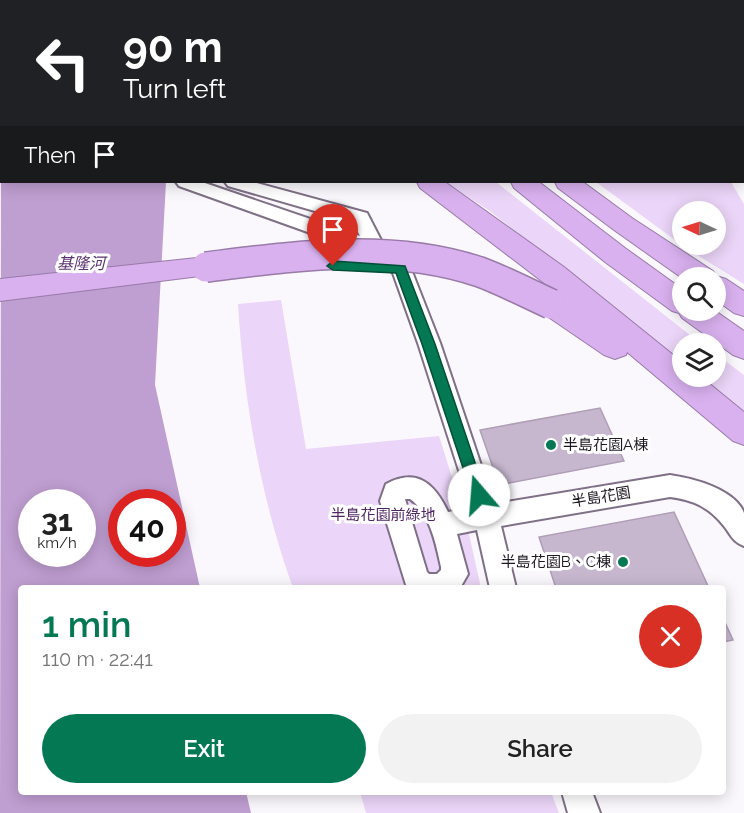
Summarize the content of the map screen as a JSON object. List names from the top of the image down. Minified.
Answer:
{"streets":{"street":["半島花園"]},"water":["基隆河"],"parks":["半島花園前綠地"],"places":["半島花園A棟","半島花園B、C棟"],"north":"left","page":{"turn":["90 m","Turn left"],"then":"Then","speed":"31 km/h","limit":"40","heading":["1 min","110 m · 22:41"],"buttons":["Exit","Share"]}}
